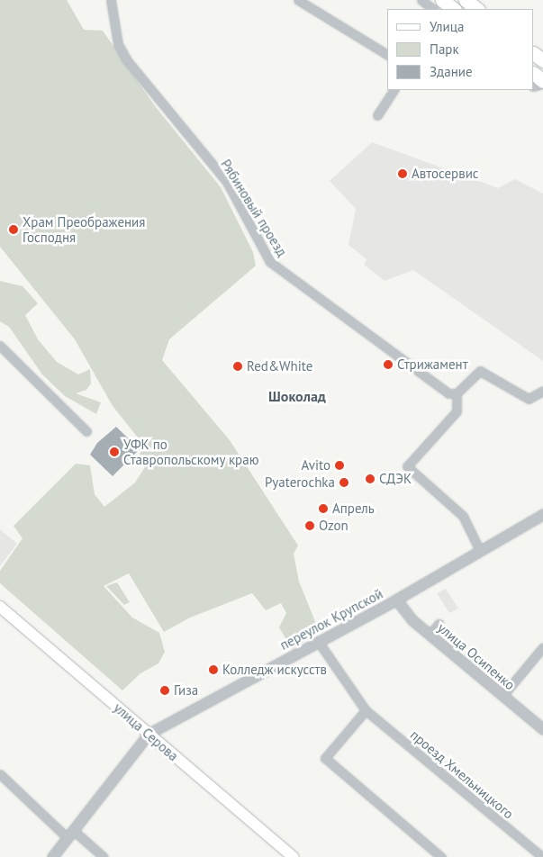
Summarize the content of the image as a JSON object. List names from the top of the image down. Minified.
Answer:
{"streets":{"main road":["улица Серова"],"street":["Рябиновый проезд","переулок Крупской","улица Осипенко","проезд Хмельницкого"]},"crossings":[["переулок Крупской","улица Осипенко"],["переулок Крупской","улица Серова"],["переулок Крупской","проезд Хмельницкого"]],"districts":["Шоколад"],"places":["Автосервис","Храм Преображения Господня","Стрижамент","Red&White","УФК по Ставропольскому краю","Avito","СДЭК","Pyaterochka","Апрель","Ozon","Колледж искусств","Гиза"],"legend":["Улица","Парк","Здание"]}
